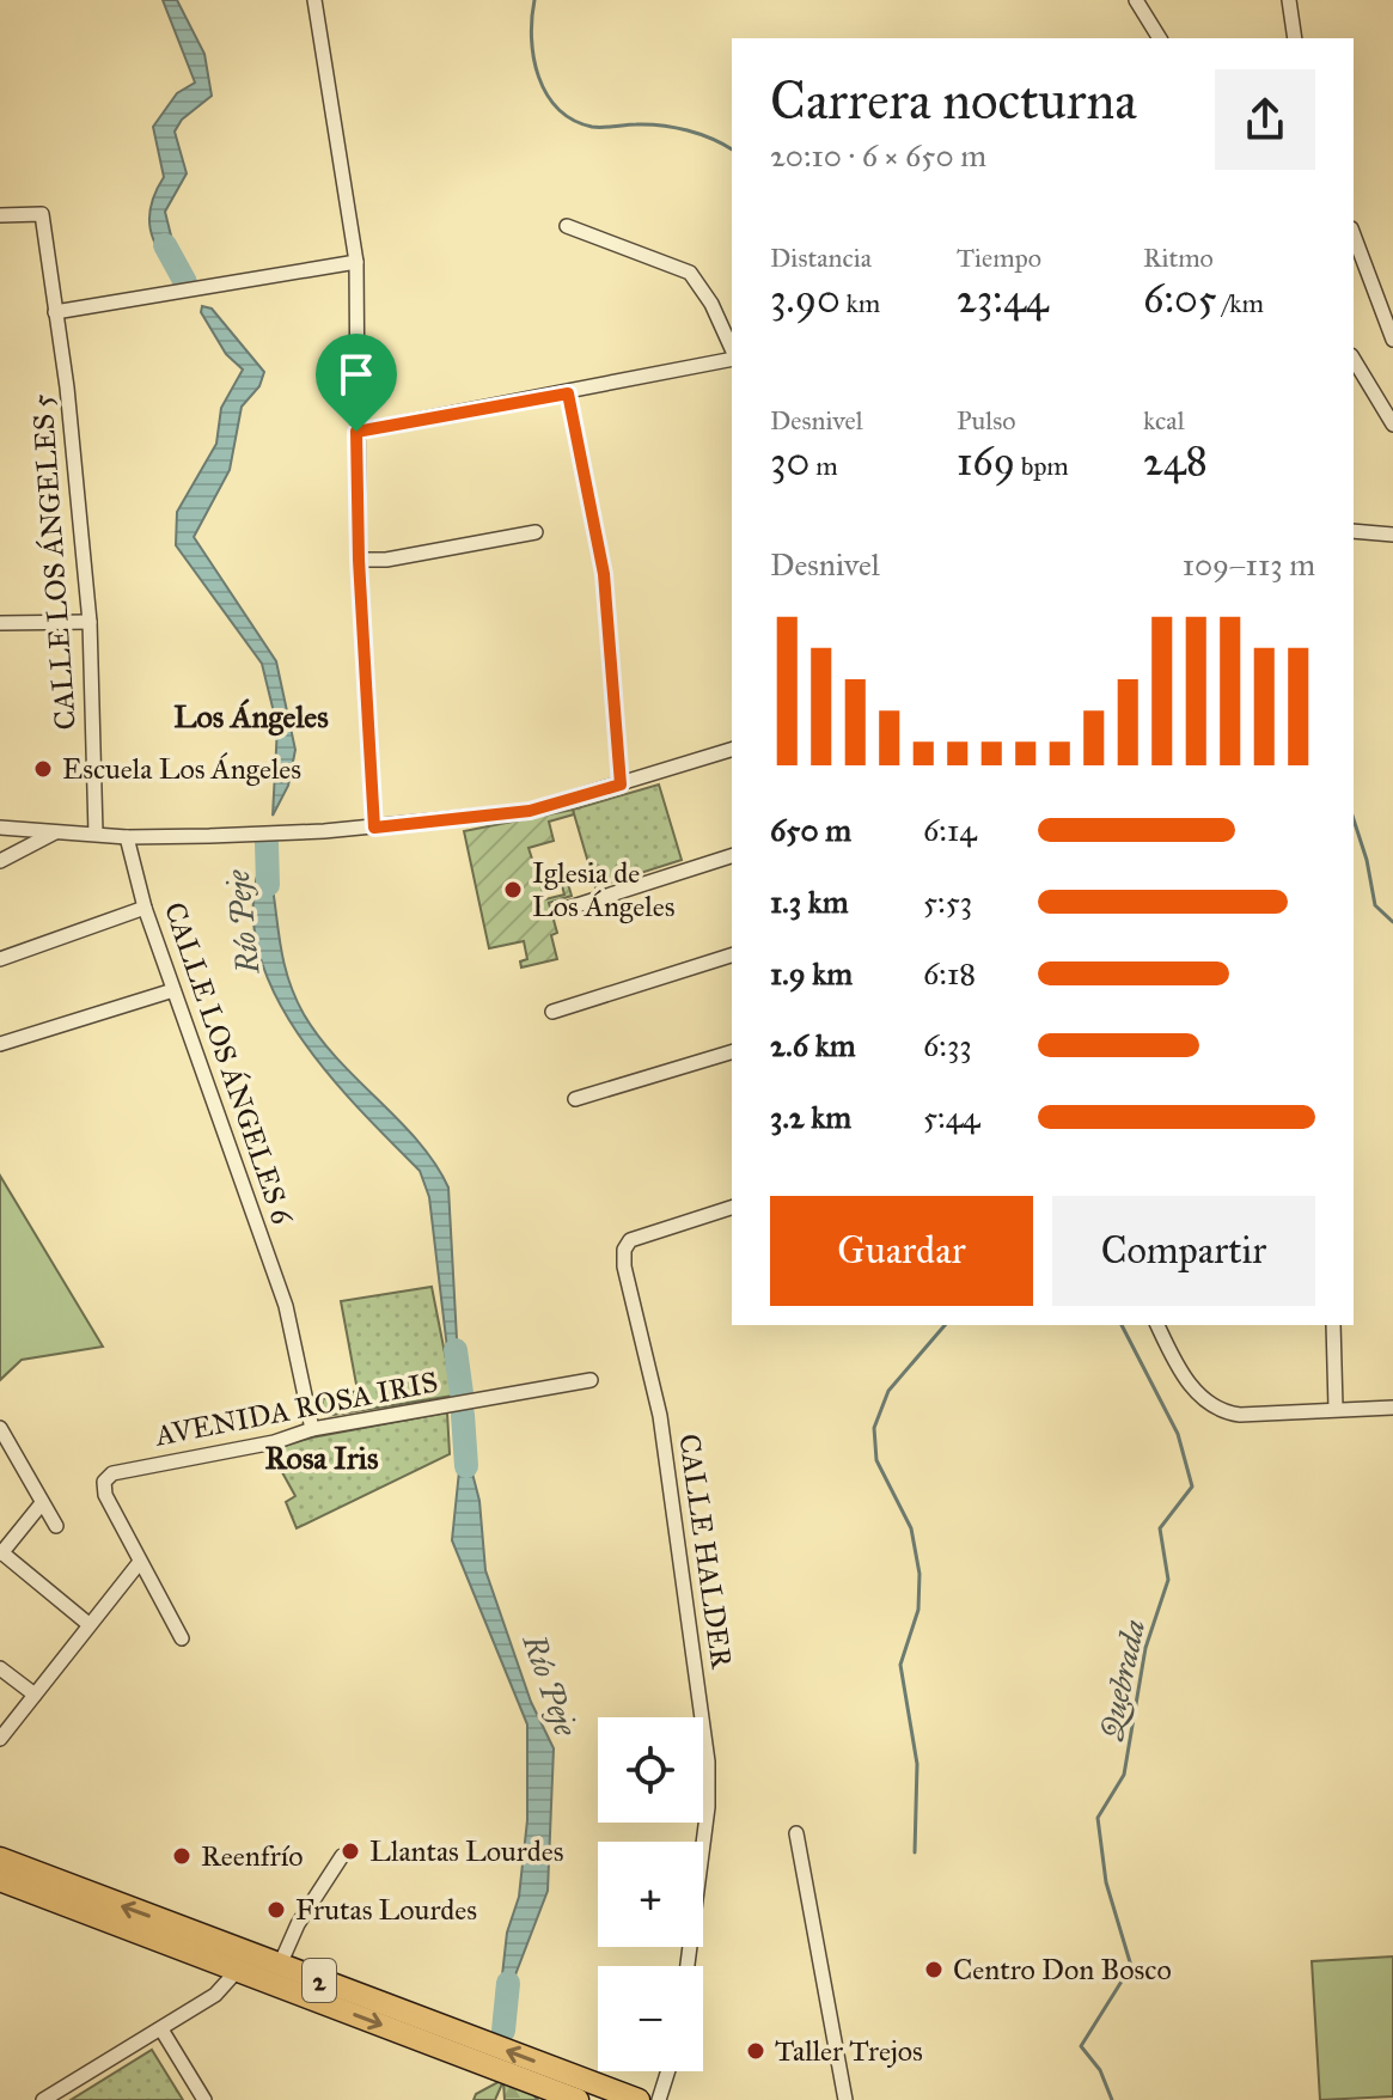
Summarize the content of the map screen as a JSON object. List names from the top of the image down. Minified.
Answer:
{"streets":{"highway":["2"],"street":["CALLE LOS ÁNGELES 5","CALLE LOS ÁNGELES 6","AVENIDA ROSA IRIS","CALLE HALDER"]},"crossings":[["CALLE LOS ÁNGELES 6","AVENIDA ROSA IRIS"]],"districts":["Los Ángeles","Rosa Iris"],"water":["Río Peje","Quebrada"],"places":["Escuela Los Ángeles","Iglesia de Los Ángeles","Llantas Lourdes","Reenfrío","Frutas Lourdes","Centro Don Bosco","Taller Trejos"],"page":{"heading":["Carrera nocturna","20:10 · 6 × 650 m"],"stats":[["Distancia","3.90 km"],["Tiempo","23:44"],["Ritmo","6:05 /km"],["Desnivel","30 m"],["Pulso","169 bpm"],["kcal","248"]],"chart":["Desnivel","109–113 m"],"list":[{"name":"650 m","note":"6:14"},{"name":"1.3 km","note":"5:53"},{"name":"1.9 km","note":"6:18"},{"name":"2.6 km","note":"6:33"},{"name":"3.2 km","note":"5:44"}],"buttons":["Guardar","Compartir"],"map_buttons":["+","−"]}}
